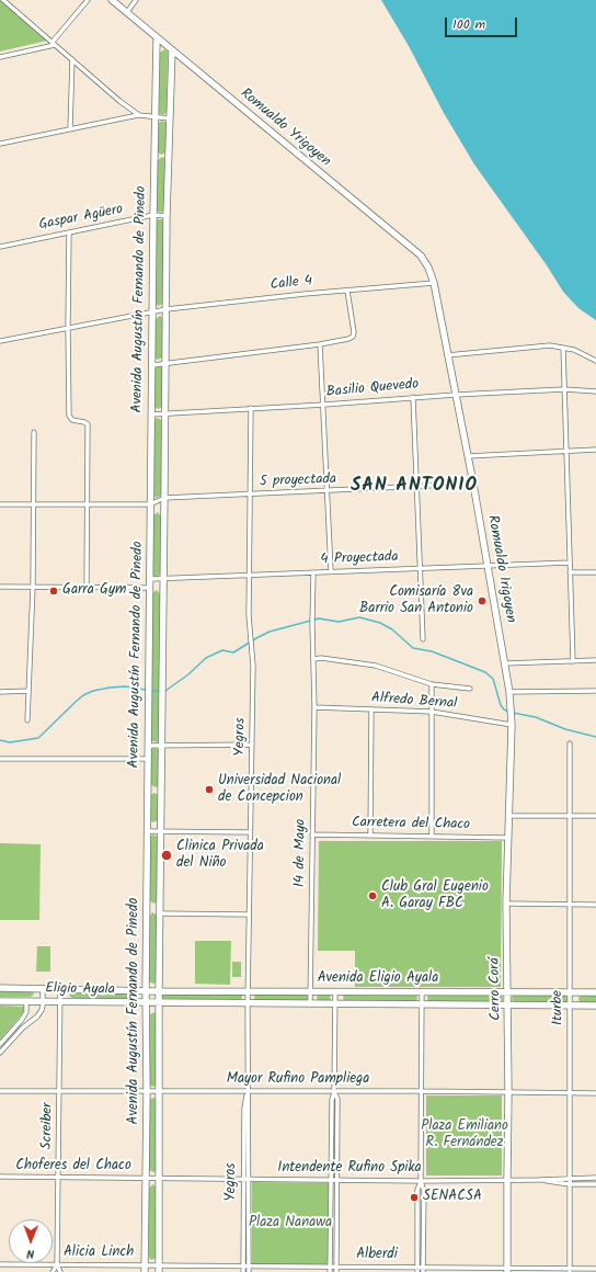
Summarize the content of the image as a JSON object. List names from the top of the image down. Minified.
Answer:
{"streets":{"street":["Romualdo Yrigoyen","Gaspar Agüero","Calle 4","Avenida Augustín Fernando de Pinedo","Basilio Quevedo","5 proyectada","4 Proyectada","Romualdo Irigoyen","Alfredo Bernal","Yegros","Carretera del Chaco","14 de Mayo","Avenida Eligio Ayala","Cerro Corá","Eligio Ayala","Iturbe","Mayor Rufino Pampliega","Screiber","Choferes del Chaco","Intendente Rufino Spika","Alicia Linch","Alberdi"]},"crossings":[["Romualdo Yrigoyen","Calle 4"],["Romualdo Yrigoyen","Avenida Augustín Fernando de Pinedo"],["Romualdo Yrigoyen","Romualdo Irigoyen"],["Gaspar Agüero","Avenida Augustín Fernando de Pinedo"],["Calle 4","Avenida Augustín Fernando de Pinedo"],["Calle 4","Romualdo Irigoyen"],["Avenida Augustín Fernando de Pinedo","Basilio Quevedo"],["Avenida Augustín Fernando de Pinedo","5 proyectada"],["Avenida Augustín Fernando de Pinedo","4 Proyectada"],["Avenida Augustín Fernando de Pinedo","Avenida Eligio Ayala"],["Avenida Augustín Fernando de Pinedo","Eligio Ayala"],["Avenida Augustín Fernando de Pinedo","Mayor Rufino Pampliega"],["Avenida Augustín Fernando de Pinedo","Choferes del Chaco"],["Avenida Augustín Fernando de Pinedo","Intendente Rufino Spika"],["Avenida Augustín Fernando de Pinedo","Alicia Linch"],["Avenida Augustín Fernando de Pinedo","Alberdi"],["Basilio Quevedo","Romualdo Irigoyen"],["Basilio Quevedo","Yegros"],["5 proyectada","Romualdo Irigoyen"],["5 proyectada","Yegros"],["4 Proyectada","Romualdo Irigoyen"],["4 Proyectada","Yegros"],["4 Proyectada","14 de Mayo"],["Romualdo Irigoyen","Cerro Corá"],["Alfredo Bernal","14 de Mayo"],["Alfredo Bernal","Cerro Corá"],["Yegros","Avenida Eligio Ayala"],["Yegros","Mayor Rufino Pampliega"],["Yegros","Intendente Rufino Spika"],["Yegros","Alberdi"],["Carretera del Chaco","14 de Mayo"],["Carretera del Chaco","Cerro Corá"],["14 de Mayo","Avenida Eligio Ayala"],["Avenida Eligio Ayala","Cerro Corá"],["Avenida Eligio Ayala","Eligio Ayala"],["Avenida Eligio Ayala","Iturbe"],["Cerro Corá","Mayor Rufino Pampliega"],["Cerro Corá","Intendente Rufino Spika"],["Cerro Corá","Alberdi"],["Eligio Ayala","Screiber"],["Iturbe","Mayor Rufino Pampliega"],["Iturbe","Intendente Rufino Spika"],["Iturbe","Alberdi"],["Mayor Rufino Pampliega","Screiber"],["Screiber","Choferes del Chaco"],["Screiber","Alicia Linch"],["Choferes del Chaco","Intendente Rufino Spika"],["Alicia Linch","Alberdi"]],"districts":["SAN ANTONIO"],"parks":["Plaza Emiliano R. Fernández","Plaza Nanawa"],"places":["Garra Gym","Comisaría 8va Barrio San Antonio","Universidad Nacional de Concepcion","Clinica Privada del Niño","Club Gral Eugenio A. Garay FBC","SENACSA"],"scale_bar":"100 m","north":"bottom"}
